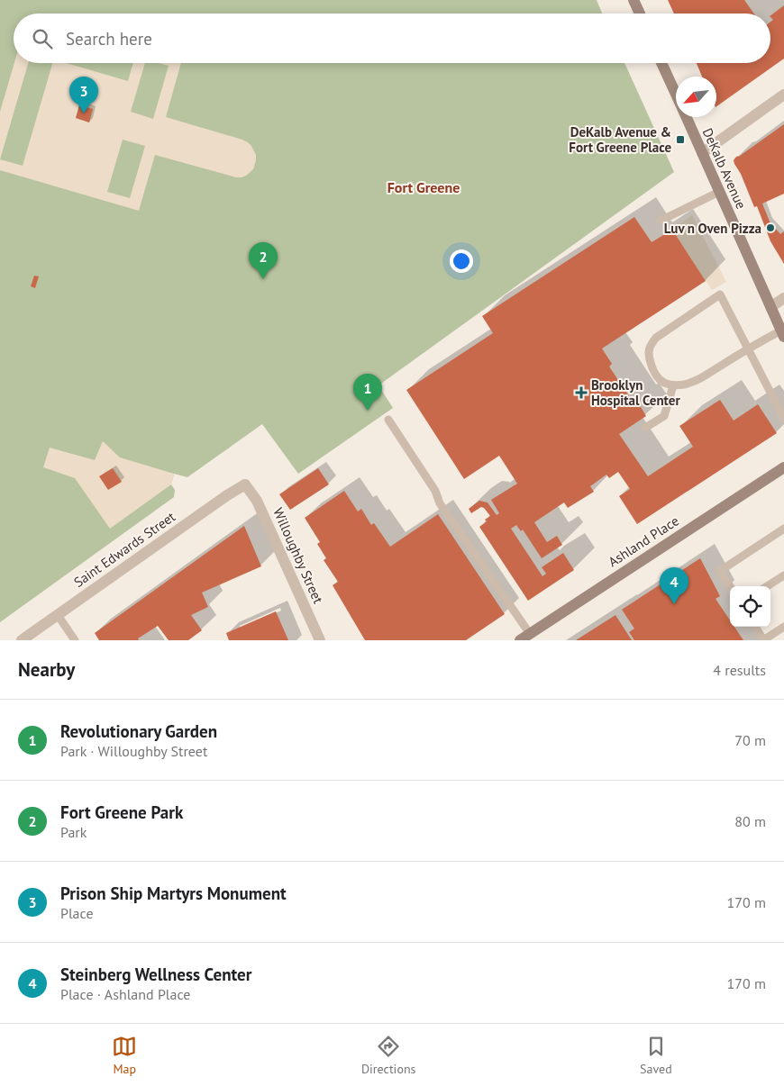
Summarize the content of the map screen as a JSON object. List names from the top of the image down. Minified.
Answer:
{"streets":{"main road":["DeKalb Avenue","Ashland Place"],"street":["Saint Edwards Street","Willoughby Street"]},"crossings":[["Saint Edwards Street","Willoughby Street"]],"districts":["Fort Greene"],"places":{"transit":["DeKalb Avenue & Fort Greene Place"],"other":["Luv n Oven Pizza"],"health":["Brooklyn Hospital Center"]},"north":"bottom left","page":{"search":"Search here","pins":["3","2","1","4"],"heading":["Nearby","4 results"],"list":[{"mark":"1","name":"Revolutionary Garden","note":"Park · Willoughby Street","value":"70 m"},{"mark":"2","name":"Fort Greene Park","note":"Park","value":"80 m"},{"mark":"3","name":"Prison Ship Martyrs Monument","note":"Place","value":"170 m"},{"mark":"4","name":"Steinberg Wellness Center","note":"Place · Ashland Place","value":"170 m"}],"nav":["Map","Directions","Saved"]}}
